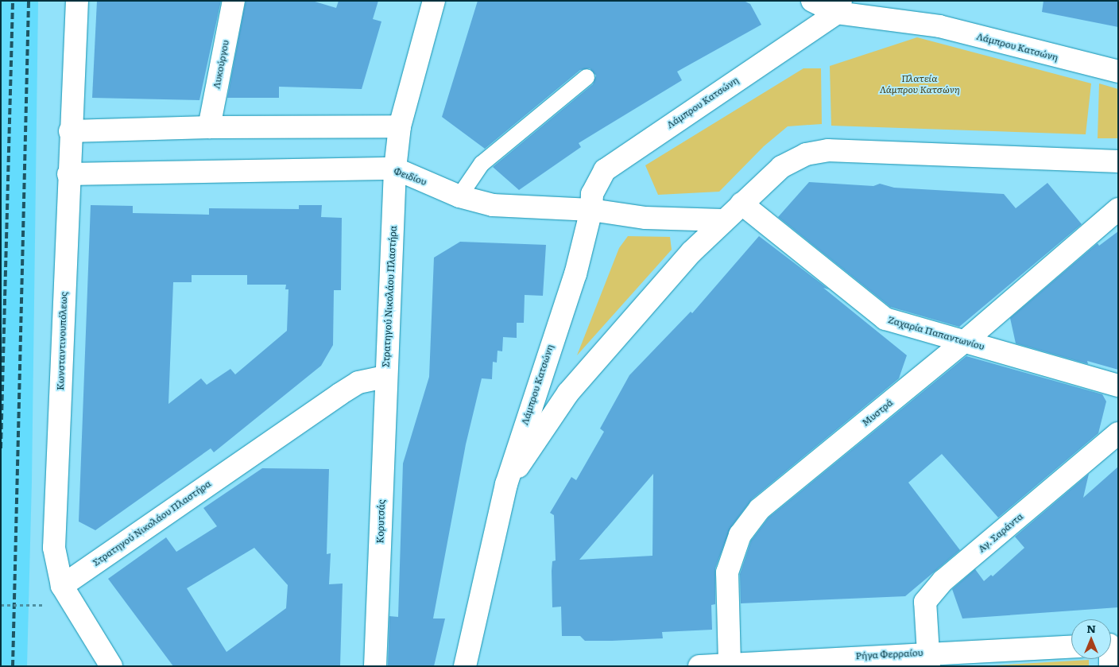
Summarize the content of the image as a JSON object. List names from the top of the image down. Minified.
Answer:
{"streets":{"street":["Λάμπρου Κατσώνη","Λυκούργου","Φειδίου","Στρατηγού Νικολάου Πλαστήρα","Ζαχαρία Παπαντωνίου","Κωνσταντινουπόλεως","Μυστρά","Κορυτσάς","Αγ. Σαράντα","Ρήγα Φερραίου"]},"crossings":[["Λάμπρου Κατσώνη","Φειδίου"],["Λάμπρου Κατσώνη","Ζαχαρία Παπαντωνίου"],["Φειδίου","Στρατηγού Νικολάου Πλαστήρα"],["Φειδίου","Κωνσταντινουπόλεως"],["Στρατηγού Νικολάου Πλαστήρα","Κωνσταντινουπόλεως"],["Στρατηγού Νικολάου Πλαστήρα","Κορυτσάς"],["Ζαχαρία Παπαντωνίου","Μυστρά"],["Μυστρά","Ρήγα Φερραίου"],["Αγ. Σαράντα","Ρήγα Φερραίου"]],"parks":["Πλατεία Λάμπρου Κατσώνη"],"north":"top"}
